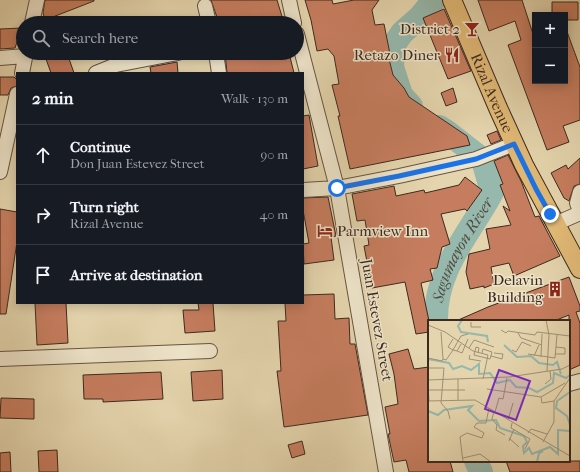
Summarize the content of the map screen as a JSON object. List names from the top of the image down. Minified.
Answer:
{"streets":{"main road":["Rizal Avenue"],"street":["Juan Estevez Street"]},"water":["Sagumayon River"],"places":{"bar":["District 2"],"restaurant":["Retazo Diner"],"hotel":["Parmview Inn"],"building":["Delavin Building"]},"page":{"map_buttons":["+","−"],"search":"Search here","heading":["2 min","Walk · 130 m"],"list":[["Continue","Don Juan Estevez Street","90 m"],["Turn right","Rizal Avenue","40 m"],"Arrive at destination"]}}
